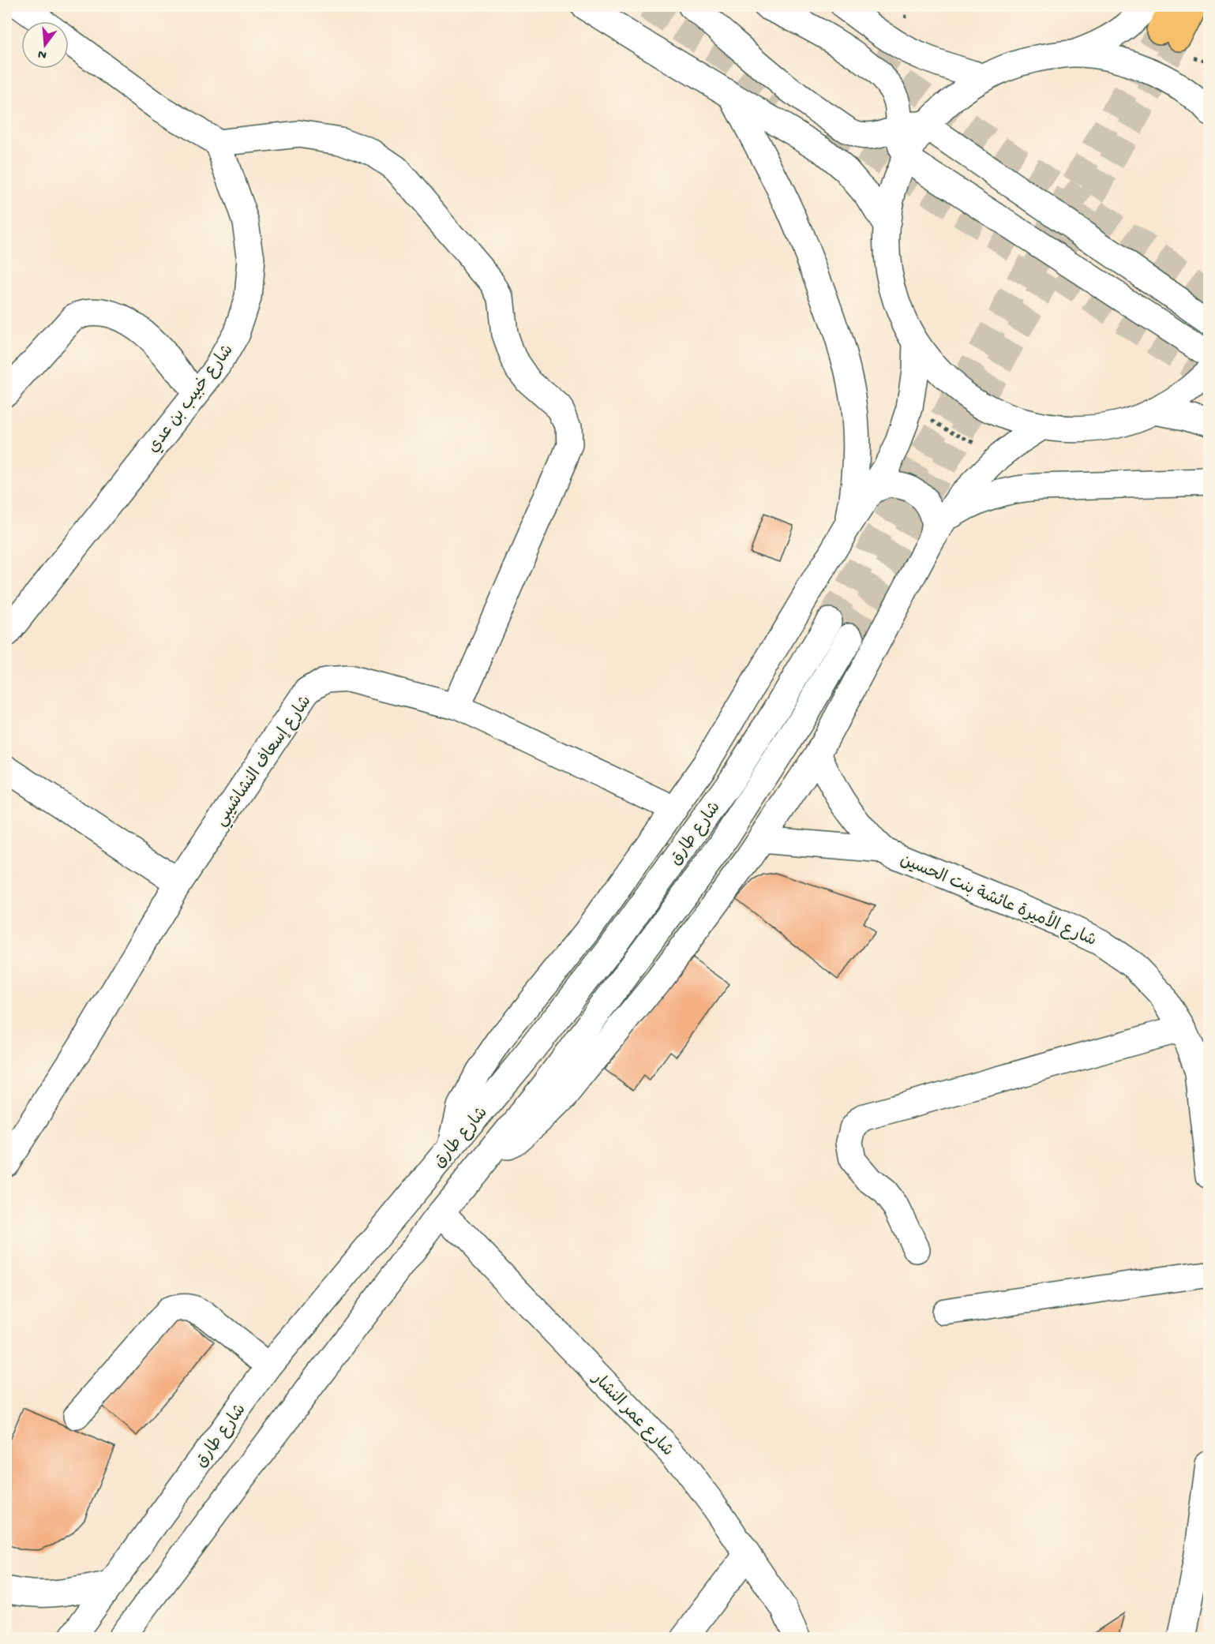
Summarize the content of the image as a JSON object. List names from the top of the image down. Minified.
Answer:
{"streets":{"street":["شارع خبيب بن عدي","شارع إسعاف النشاشيبي","شارع طارق","شارع الأميرة عائشة بنت الحسين","شارع عمر النشار"]},"crossings":[["شارع طارق","شارع عمر النشار"]],"north":"bottom"}
